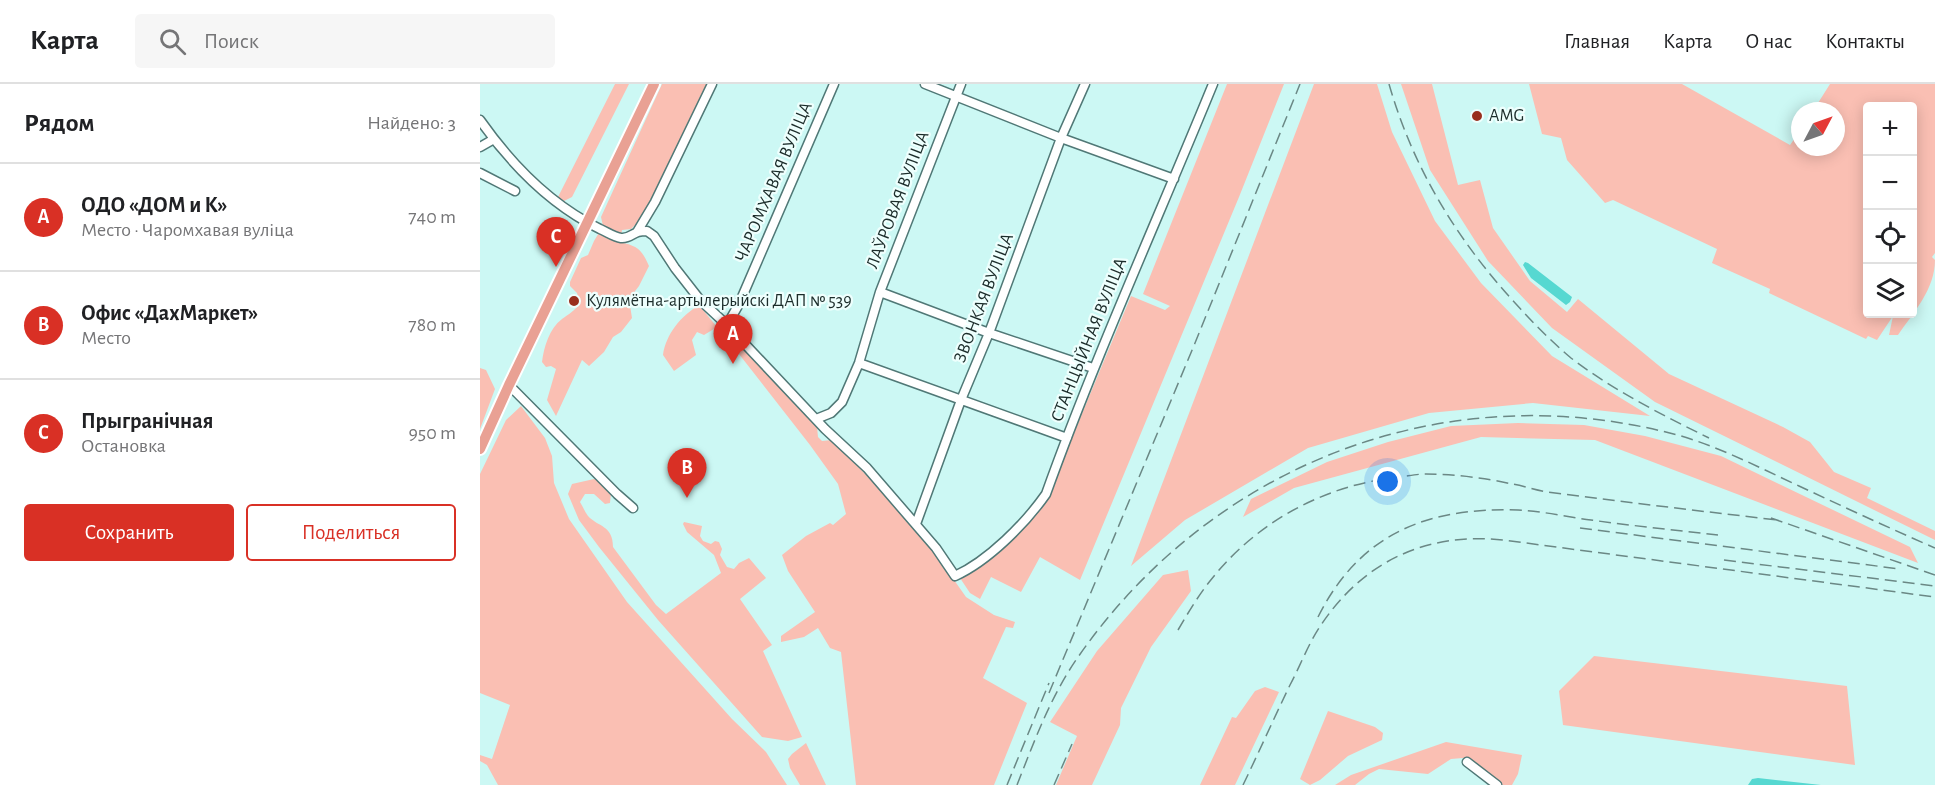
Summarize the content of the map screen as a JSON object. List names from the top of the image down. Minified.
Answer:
{"streets":{"street":["ЧАРОМХАВАЯ ВУЛІЦА","ЛАЎРОВАЯ ВУЛІЦА","ЗВОНКАЯ ВУЛІЦА","СТАНЦЫЙНАЯ ВУЛІЦА"]},"crossings":[["ЗВОНКАЯ ВУЛІЦА","СТАНЦЫЙНАЯ ВУЛІЦА"]],"places":["AMG","Кулямётна-артылерыйскі ДАП № 539"],"north":"top right","page":{"header":"Карта","search":"Поиск","nav":["Главная","Карта","О нас","Контакты"],"heading":["Рядом","Найдено: 3"],"map_buttons":["+","−"],"list":[{"mark":"A","name":"ОДО «ДОМ и К»","note":"Место · Чаромхавая вуліца","value":"740 m"},{"mark":"B","name":"Офис «ДахМаркет»","note":"Место","value":"780 m"},{"mark":"C","name":"Прыгранічная","note":"Остановка","value":"950 m"}],"pins":["C","A","B"],"buttons":["Сохранить","Поделиться"]}}
